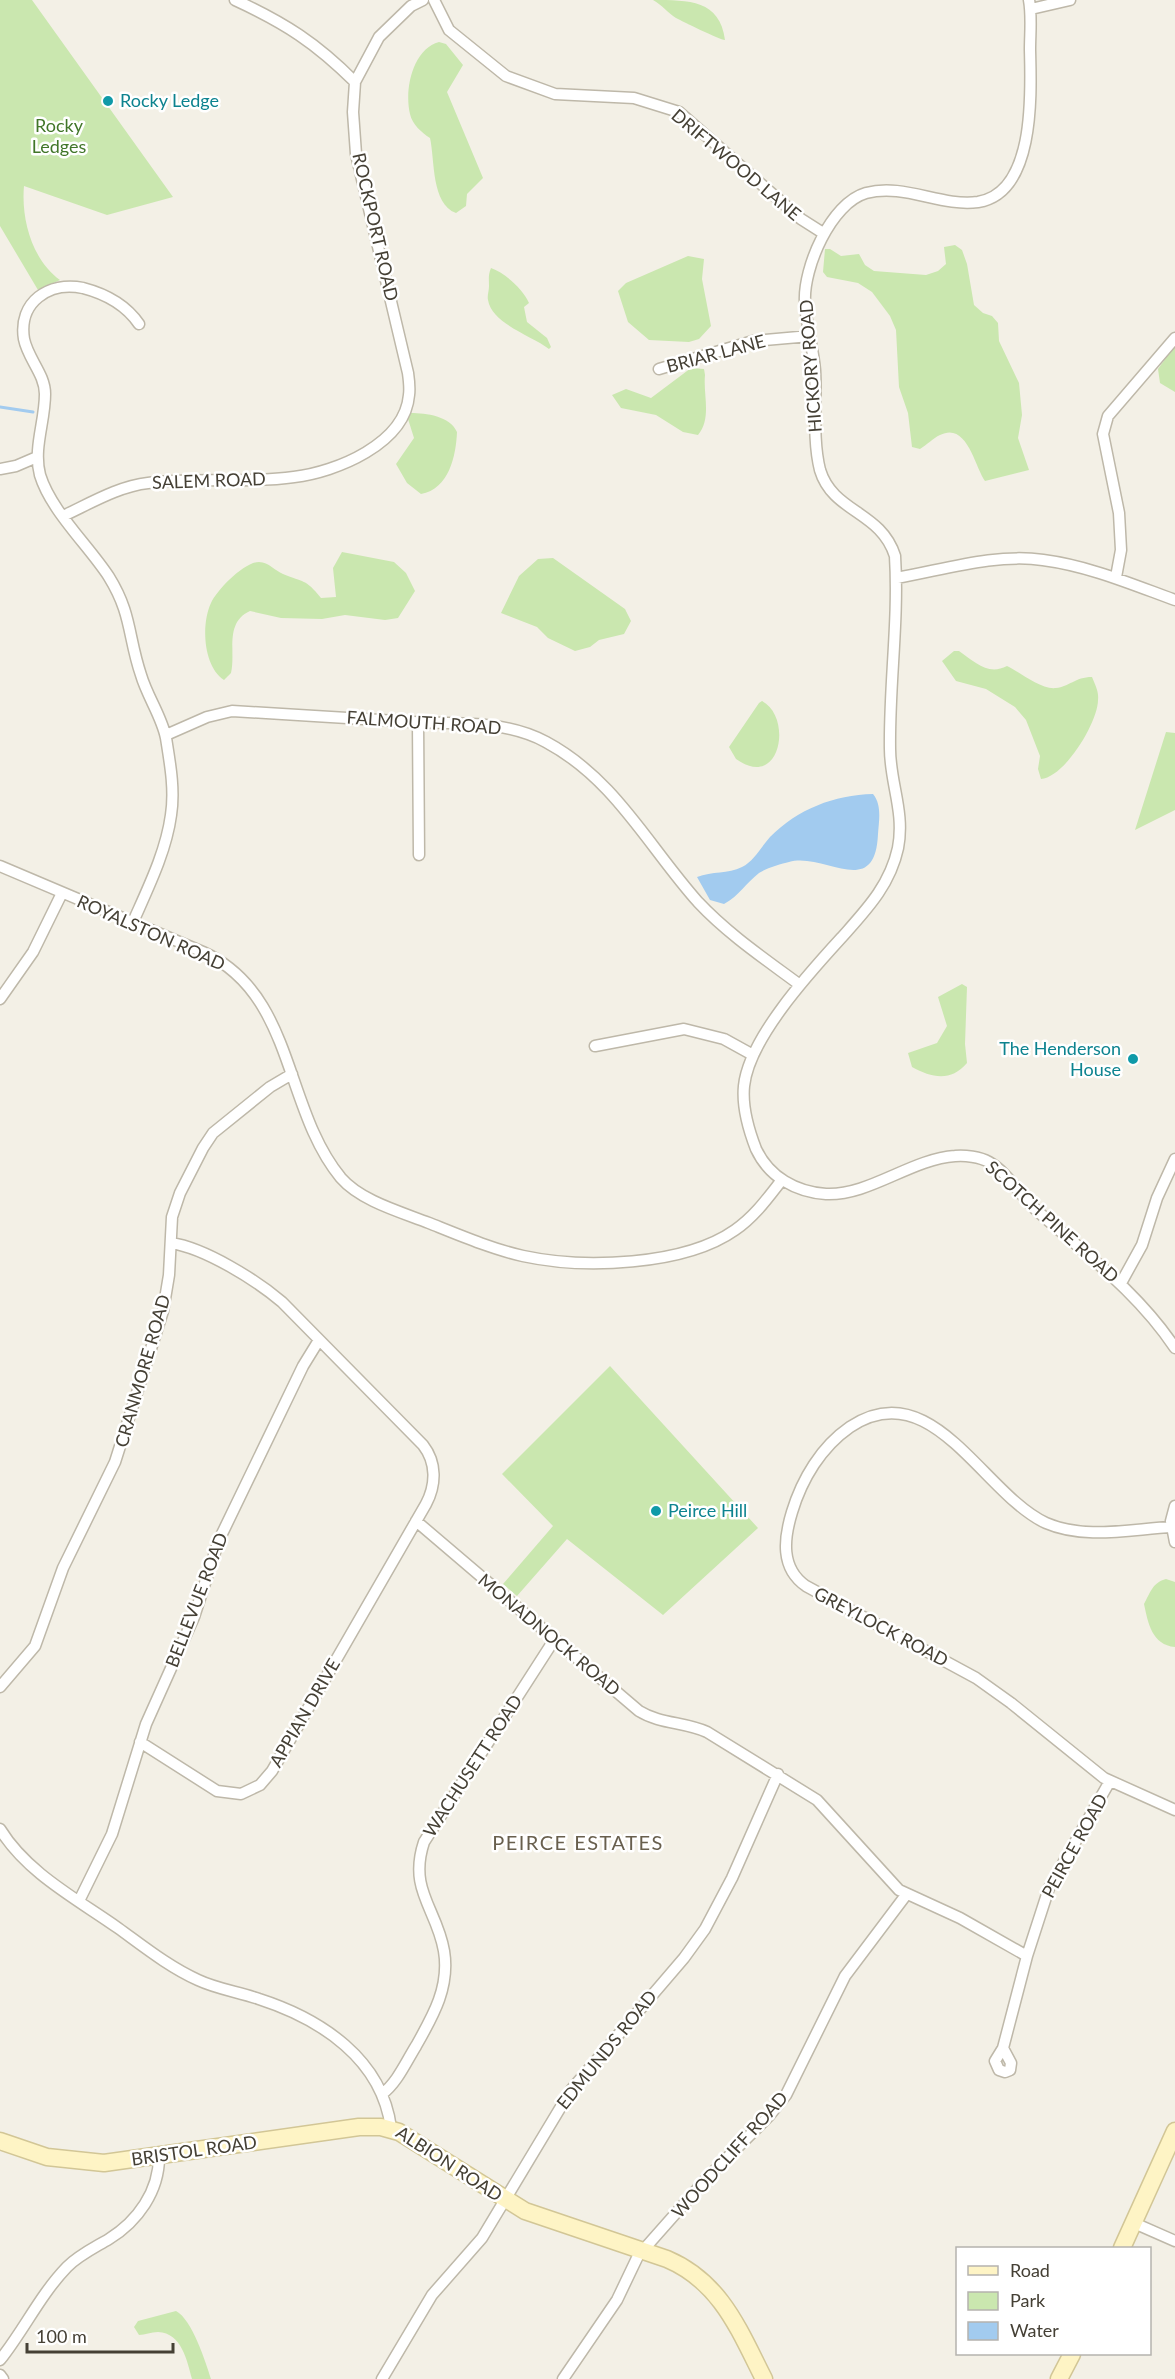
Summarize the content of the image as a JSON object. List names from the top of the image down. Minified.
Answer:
{"streets":{"street":["DRIFTWOOD LANE","ROCKPORT ROAD","BRIAR LANE","HICKORY ROAD","SALEM ROAD","FALMOUTH ROAD","ROYALSTON ROAD","SCOTCH PINE ROAD","CRANMORE ROAD","BELLEVUE ROAD","GREYLOCK ROAD","MONADNOCK ROAD","APPIAN DRIVE","WACHUSETT ROAD","PEIRCE ROAD","EDMUNDS ROAD","BRISTOL ROAD","WOODCLIFF ROAD","ALBION ROAD"]},"crossings":[["DRIFTWOOD LANE","HICKORY ROAD"],["ROCKPORT ROAD","SALEM ROAD"],["BRIAR LANE","HICKORY ROAD"],["HICKORY ROAD","SCOTCH PINE ROAD"],["FALMOUTH ROAD","SCOTCH PINE ROAD"],["ROYALSTON ROAD","SCOTCH PINE ROAD"],["ROYALSTON ROAD","CRANMORE ROAD"],["BELLEVUE ROAD","APPIAN DRIVE"],["BELLEVUE ROAD","ALBION ROAD"],["GREYLOCK ROAD","PEIRCE ROAD"],["MONADNOCK ROAD","APPIAN DRIVE"],["MONADNOCK ROAD","WACHUSETT ROAD"],["MONADNOCK ROAD","PEIRCE ROAD"],["MONADNOCK ROAD","EDMUNDS ROAD"],["MONADNOCK ROAD","WOODCLIFF ROAD"],["WACHUSETT ROAD","ALBION ROAD"],["EDMUNDS ROAD","ALBION ROAD"],["BRISTOL ROAD","ALBION ROAD"],["WOODCLIFF ROAD","ALBION ROAD"]],"districts":["PEIRCE ESTATES"],"parks":["Rocky Ledges"],"places":["Rocky Ledge","The Henderson House","Peirce Hill"],"legend":["Road","Park","Water"],"scale_bar":"100 m"}
